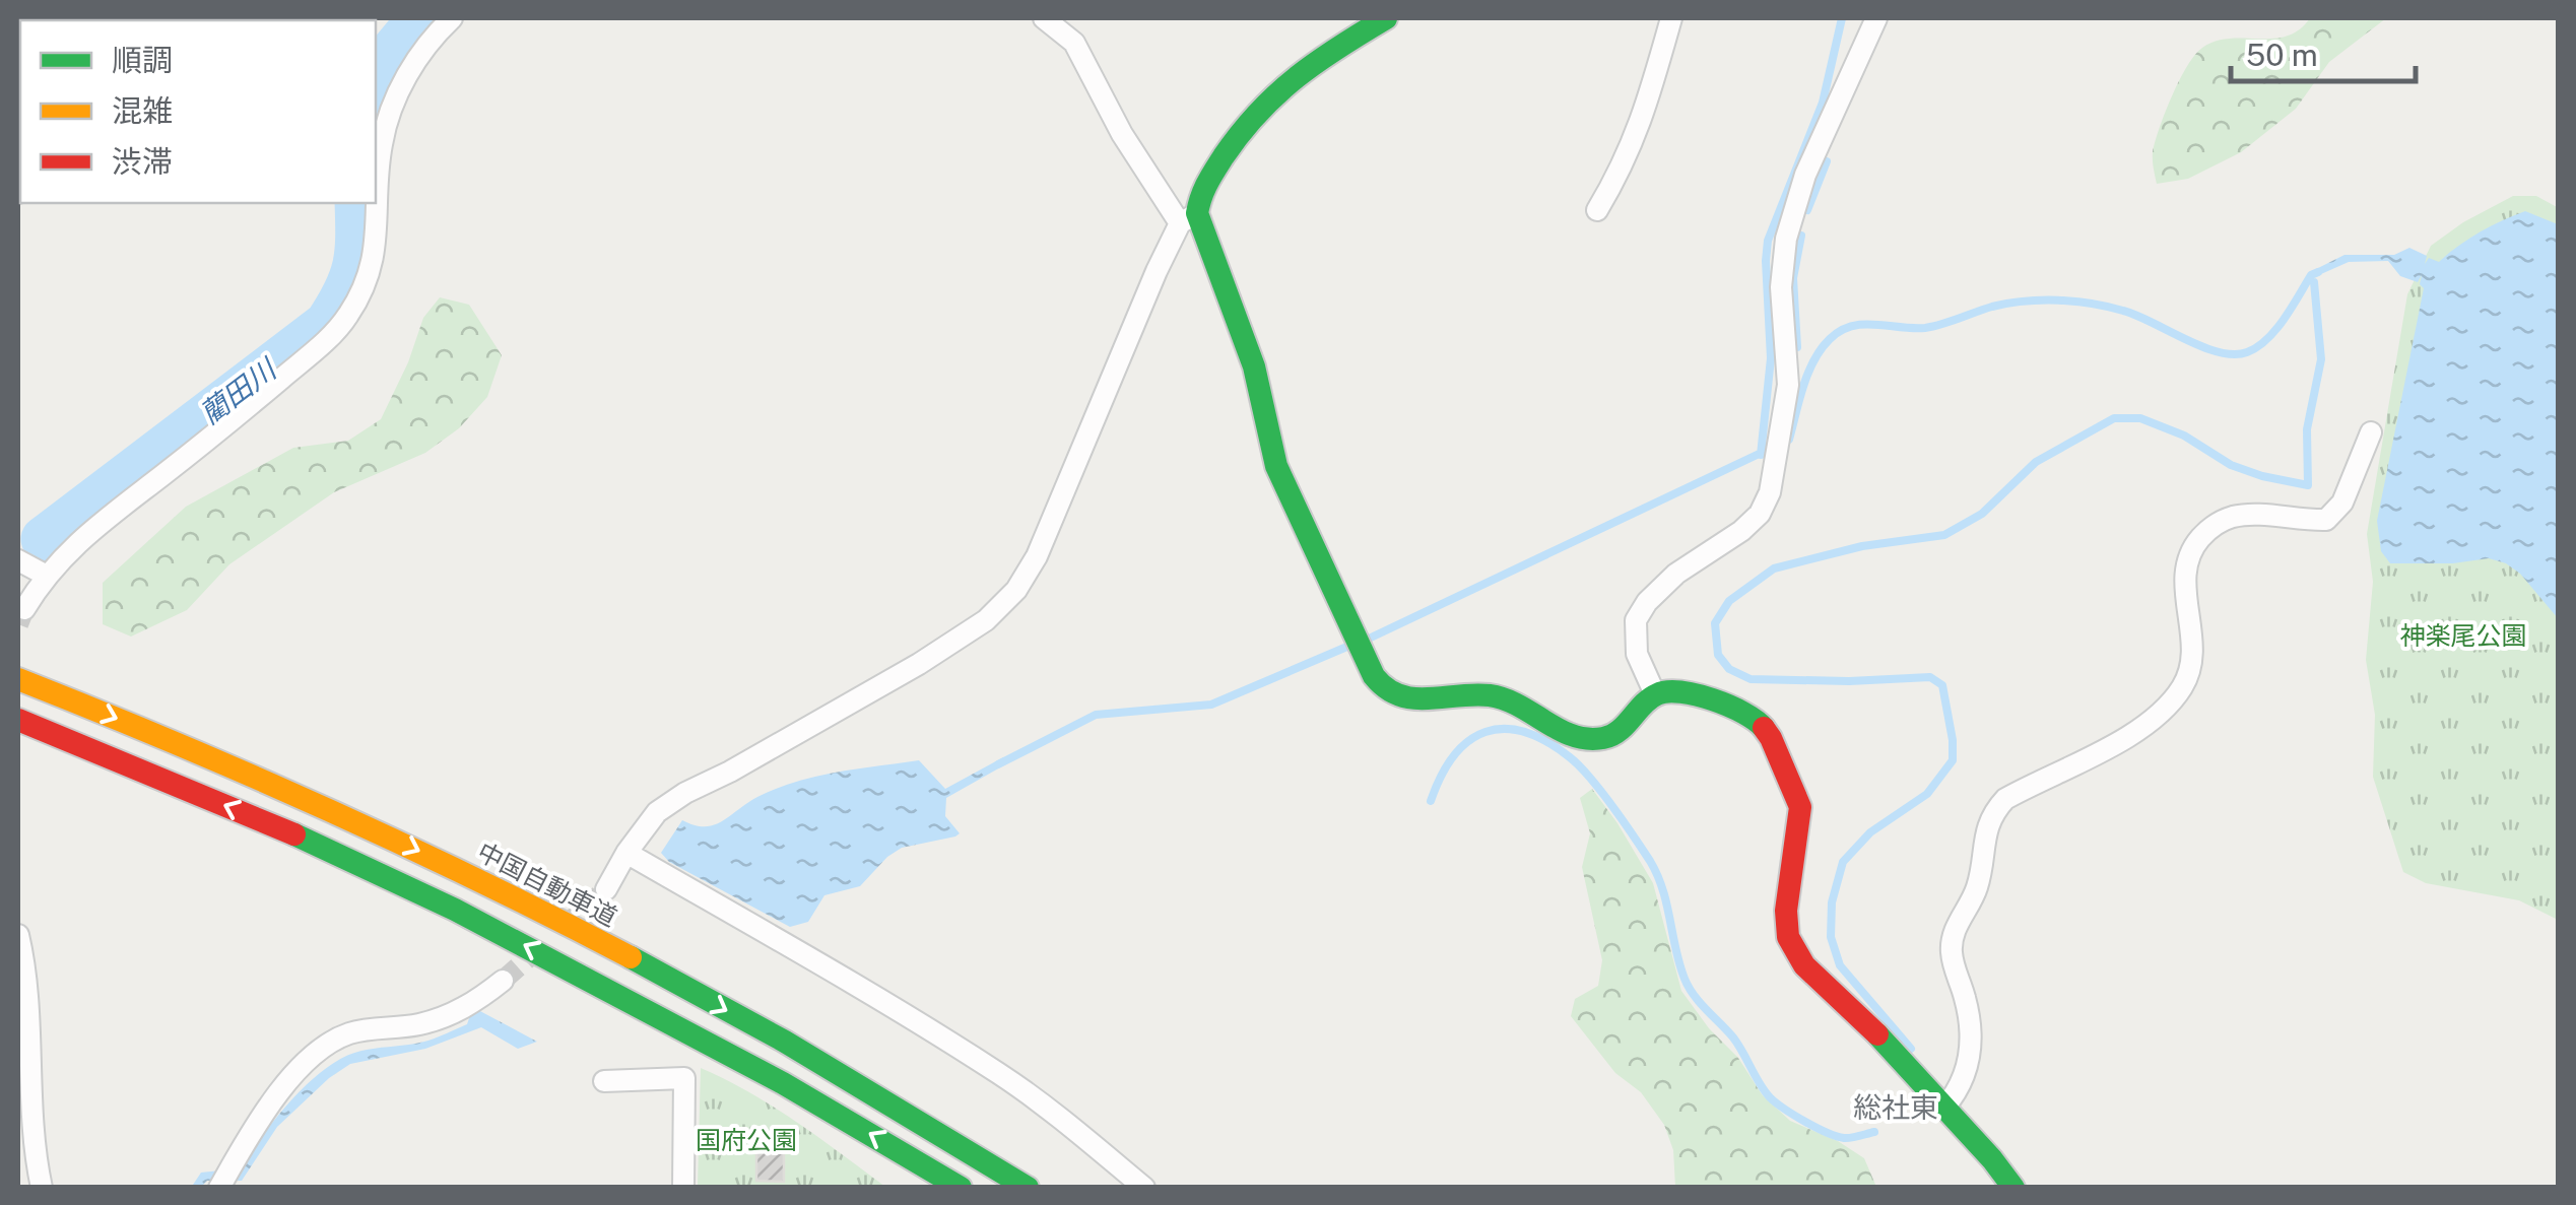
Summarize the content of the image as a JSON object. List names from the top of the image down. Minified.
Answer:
{"streets":{"main road":["中国自動車道"]},"districts":["総社東"],"water":["藺田川"],"parks":["神楽尾公園","国府公園"],"legend":["順調","混雑","渋滞"],"scale_bar":"50 m"}
